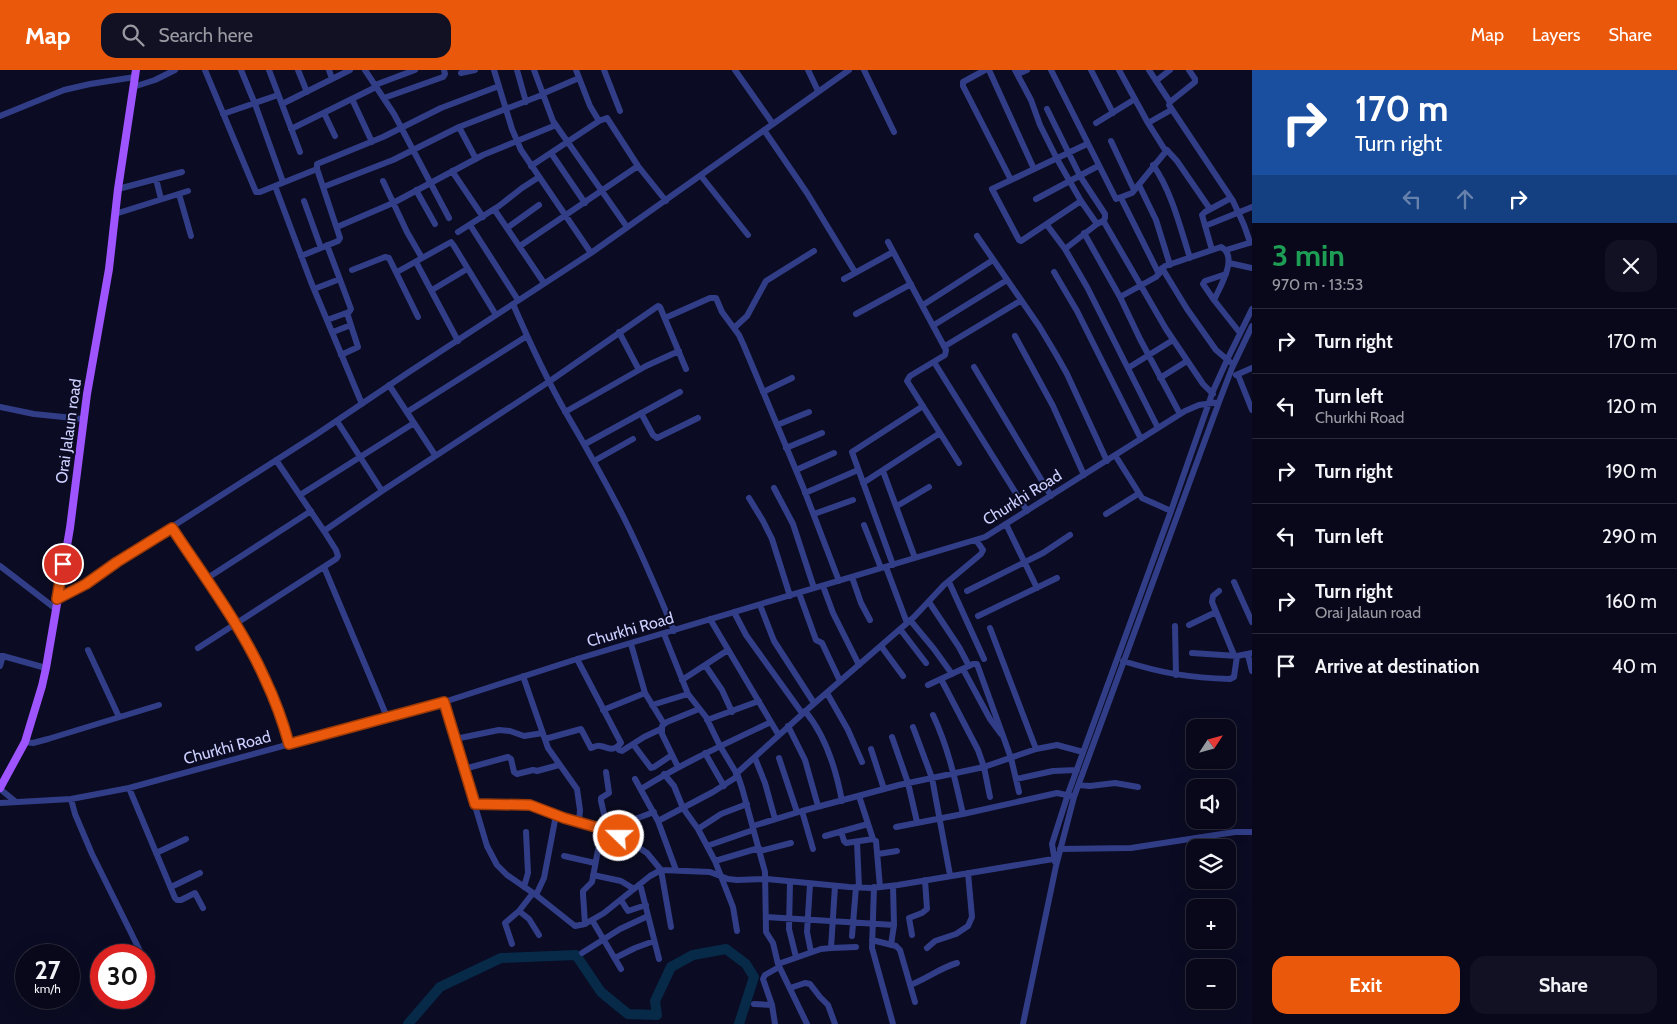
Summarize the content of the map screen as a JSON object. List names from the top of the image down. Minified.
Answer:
{"streets":{"main road":["Orai Jalaun road"],"street":["Churkhi Road"]},"north":"top right","page":{"header":"Map","search":"Search here","nav":["Map","Layers","Share"],"turn":["170 m","Turn right"],"heading":["3 min","970 m · 13:53"],"list":[{"name":"Turn right","value":"170 m"},{"name":"Turn left","note":"Churkhi Road","value":"120 m"},{"name":"Turn right","value":"190 m"},{"name":"Turn left","value":"290 m"},{"name":"Turn right","note":"Orai Jalaun road","value":"160 m"},{"name":"Arrive at destination","value":"40 m"}],"map_buttons":["+","−"],"speed":"27 km/h","limit":"30","buttons":["Exit","Share"]}}
